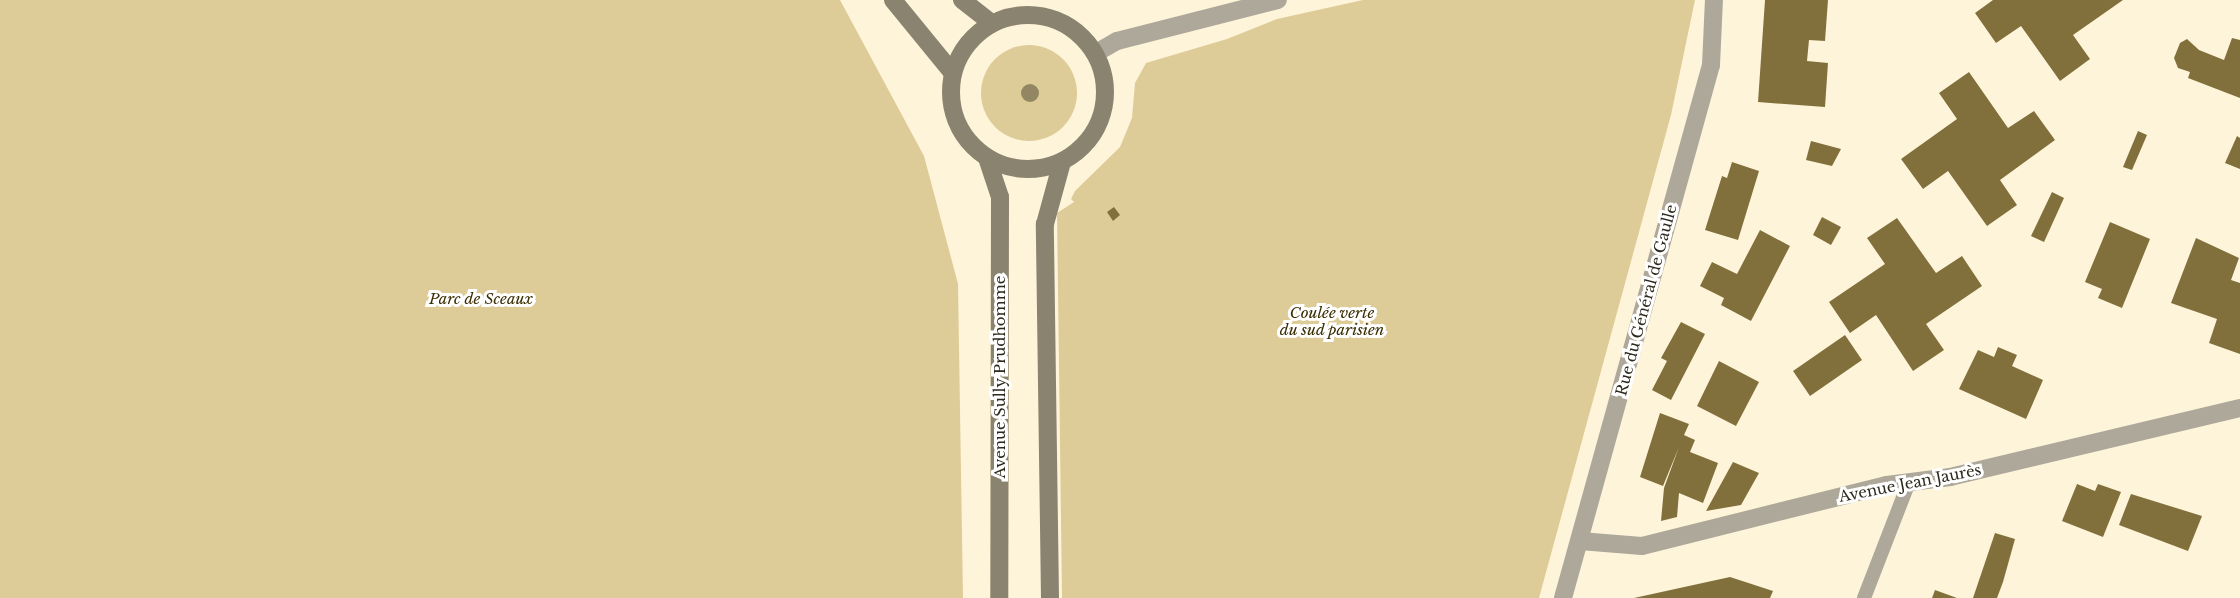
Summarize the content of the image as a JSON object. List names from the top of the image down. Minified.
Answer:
{"streets":{"main road":["Avenue Sully Prudhomme"],"street":["Rue du Général de Gaulle","Avenue Jean Jaurès"]},"crossings":[["Rue du Général de Gaulle","Avenue Jean Jaurès"]],"parks":["Parc de Sceaux","Coulée verte du sud parisien"]}
